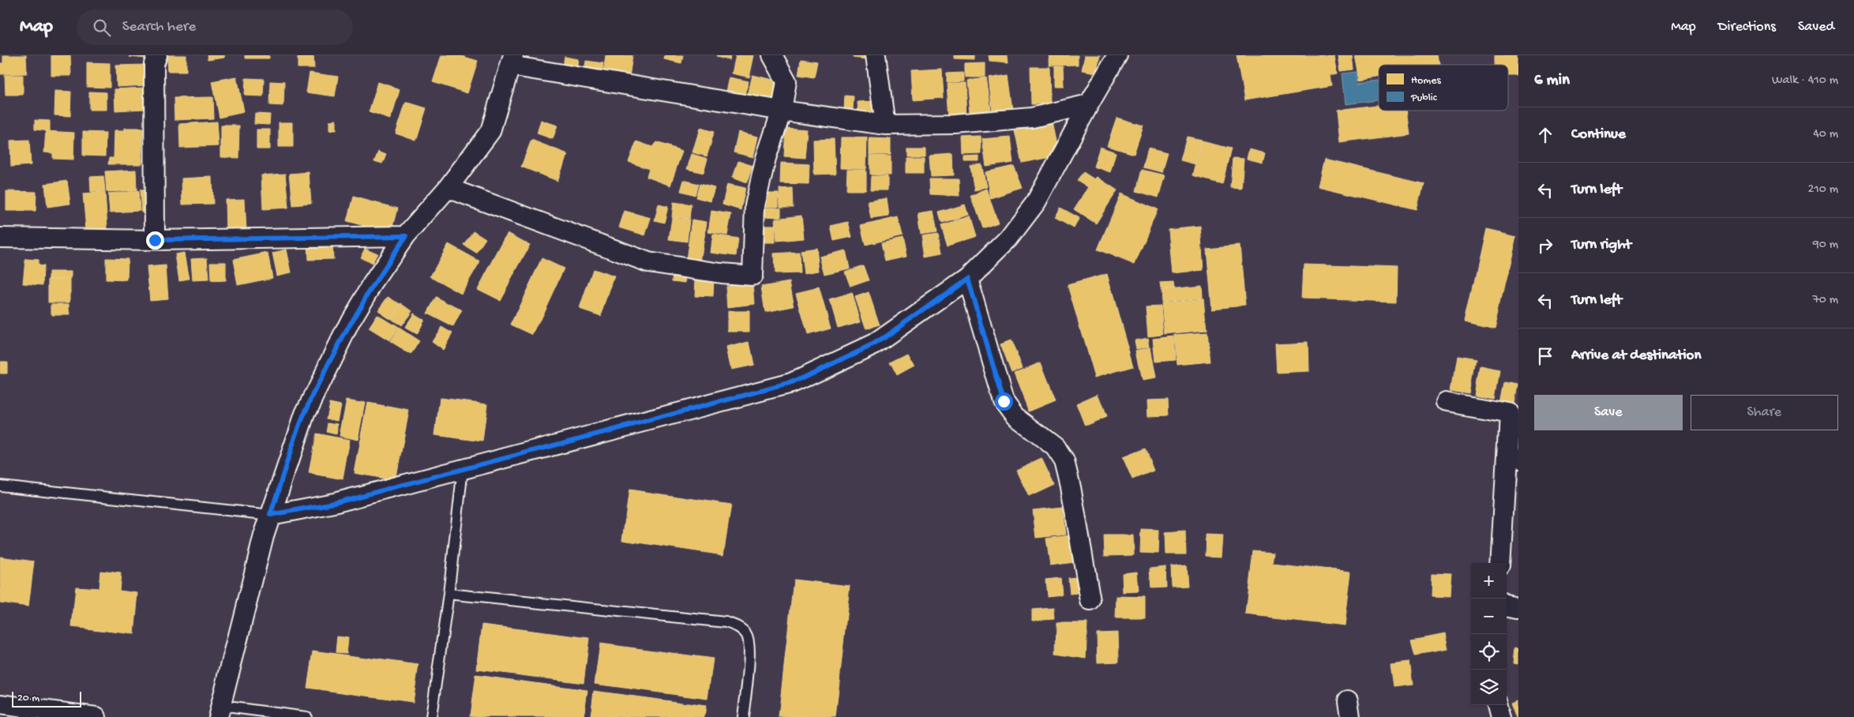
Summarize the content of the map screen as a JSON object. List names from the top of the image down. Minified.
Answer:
{"legend":["Homes","Public"],"scale_bar":"20 m","page":{"header":"Map","search":"Search here","nav":["Map","Directions","Saved"],"heading":["6 min","Walk · 410 m"],"list":[["Continue","40 m"],["Turn left","210 m"],["Turn right","90 m"],["Turn left","70 m"],"Arrive at destination"],"buttons":["Save","Share"],"map_buttons":["+","−"],"scale":"20 m"}}
